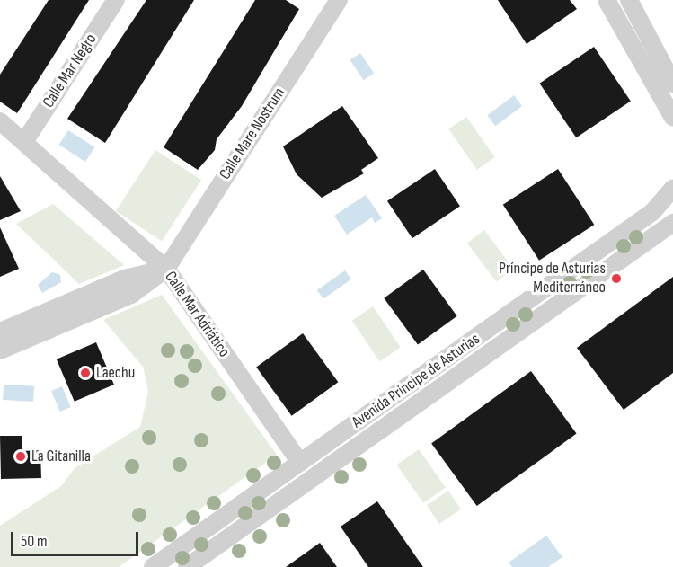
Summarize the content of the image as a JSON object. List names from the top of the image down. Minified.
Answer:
{"streets":{"street":["Calle Mar Negro","Calle Mare Nostrum","Calle Mar Adriático","Avenida Príncipe de Asturias"]},"crossings":[["Calle Mar Negro","Calle Mar Adriático"],["Calle Mare Nostrum","Calle Mar Adriático"],["Calle Mar Adriático","Avenida Príncipe de Asturias"]],"places":["Príncipe de Asturias - Mediterráneo","Laechu","La Gitanilla"],"scale_bar":"50 m"}
